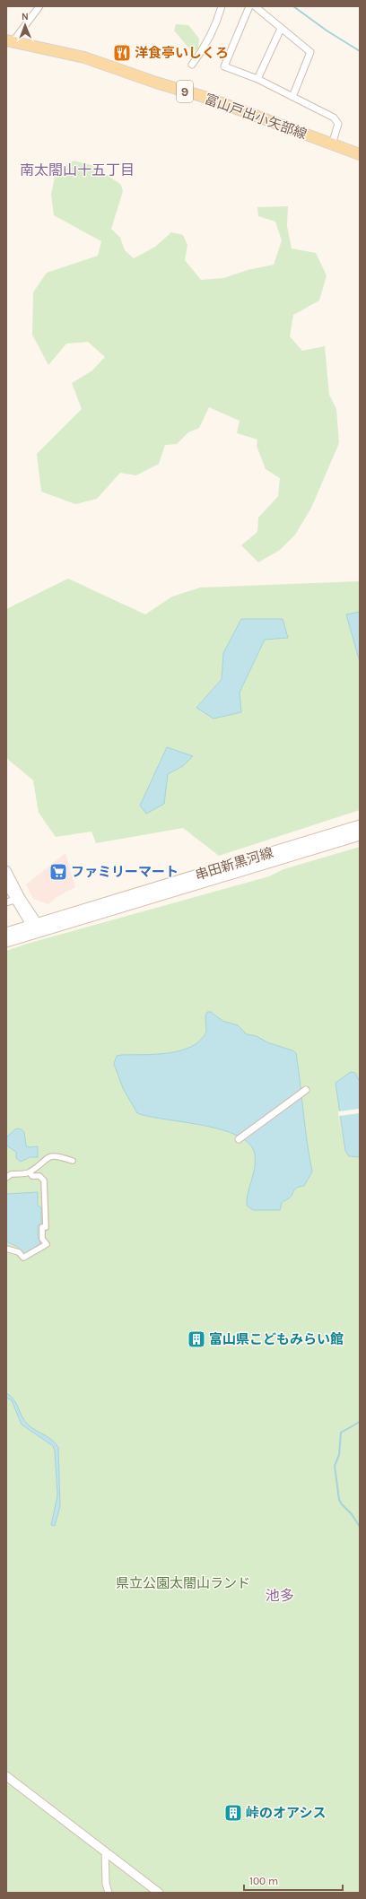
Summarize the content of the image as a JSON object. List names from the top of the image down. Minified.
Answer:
{"streets":{"main road":["9","富山戸出小矢部線","串田新黒河線"]},"districts":["南太閤山十五丁目","池多"],"parks":["県立公園太閤山ランド"],"places":{"restaurant":["洋食亭いしくろ"],"supermarket":["ファミリーマート"],"building":["富山県こどもみらい館","峠のオアシス"]},"scale_bar":"100 m","north":"top"}
